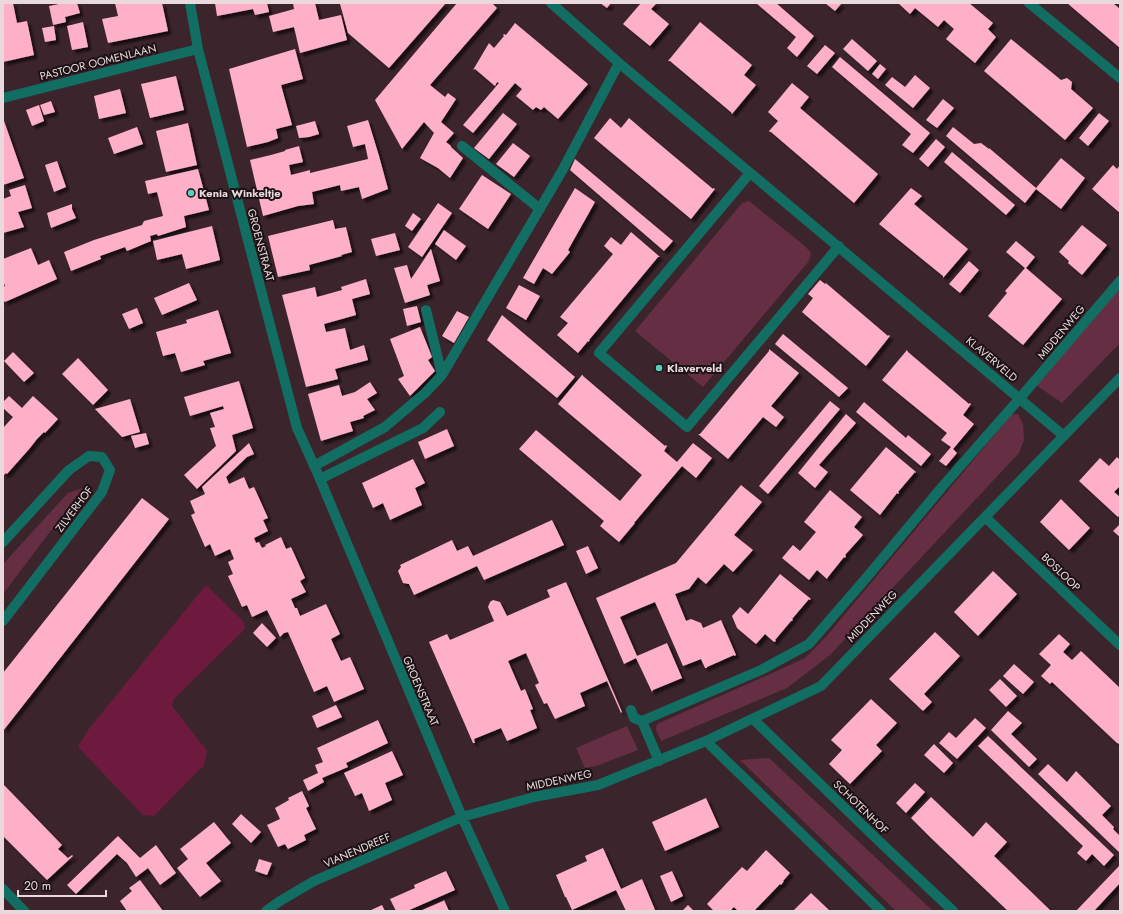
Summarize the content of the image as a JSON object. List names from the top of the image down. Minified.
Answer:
{"streets":{"street":["PASTOOR OOMENLAAN","GROENSTRAAT","MIDDENWEG","KLAVERVELD","ZILVERHOF","BOSLOOP","SCHOTENHOF","VIANENDREEF"]},"crossings":[["PASTOOR OOMENLAAN","GROENSTRAAT"],["GROENSTRAAT","MIDDENWEG"],["GROENSTRAAT","VIANENDREEF"],["MIDDENWEG","KLAVERVELD"],["MIDDENWEG","BOSLOOP"],["MIDDENWEG","SCHOTENHOF"],["MIDDENWEG","VIANENDREEF"]],"places":["Kenia Winkeltje","Klaverveld"],"scale_bar":"20 m"}
